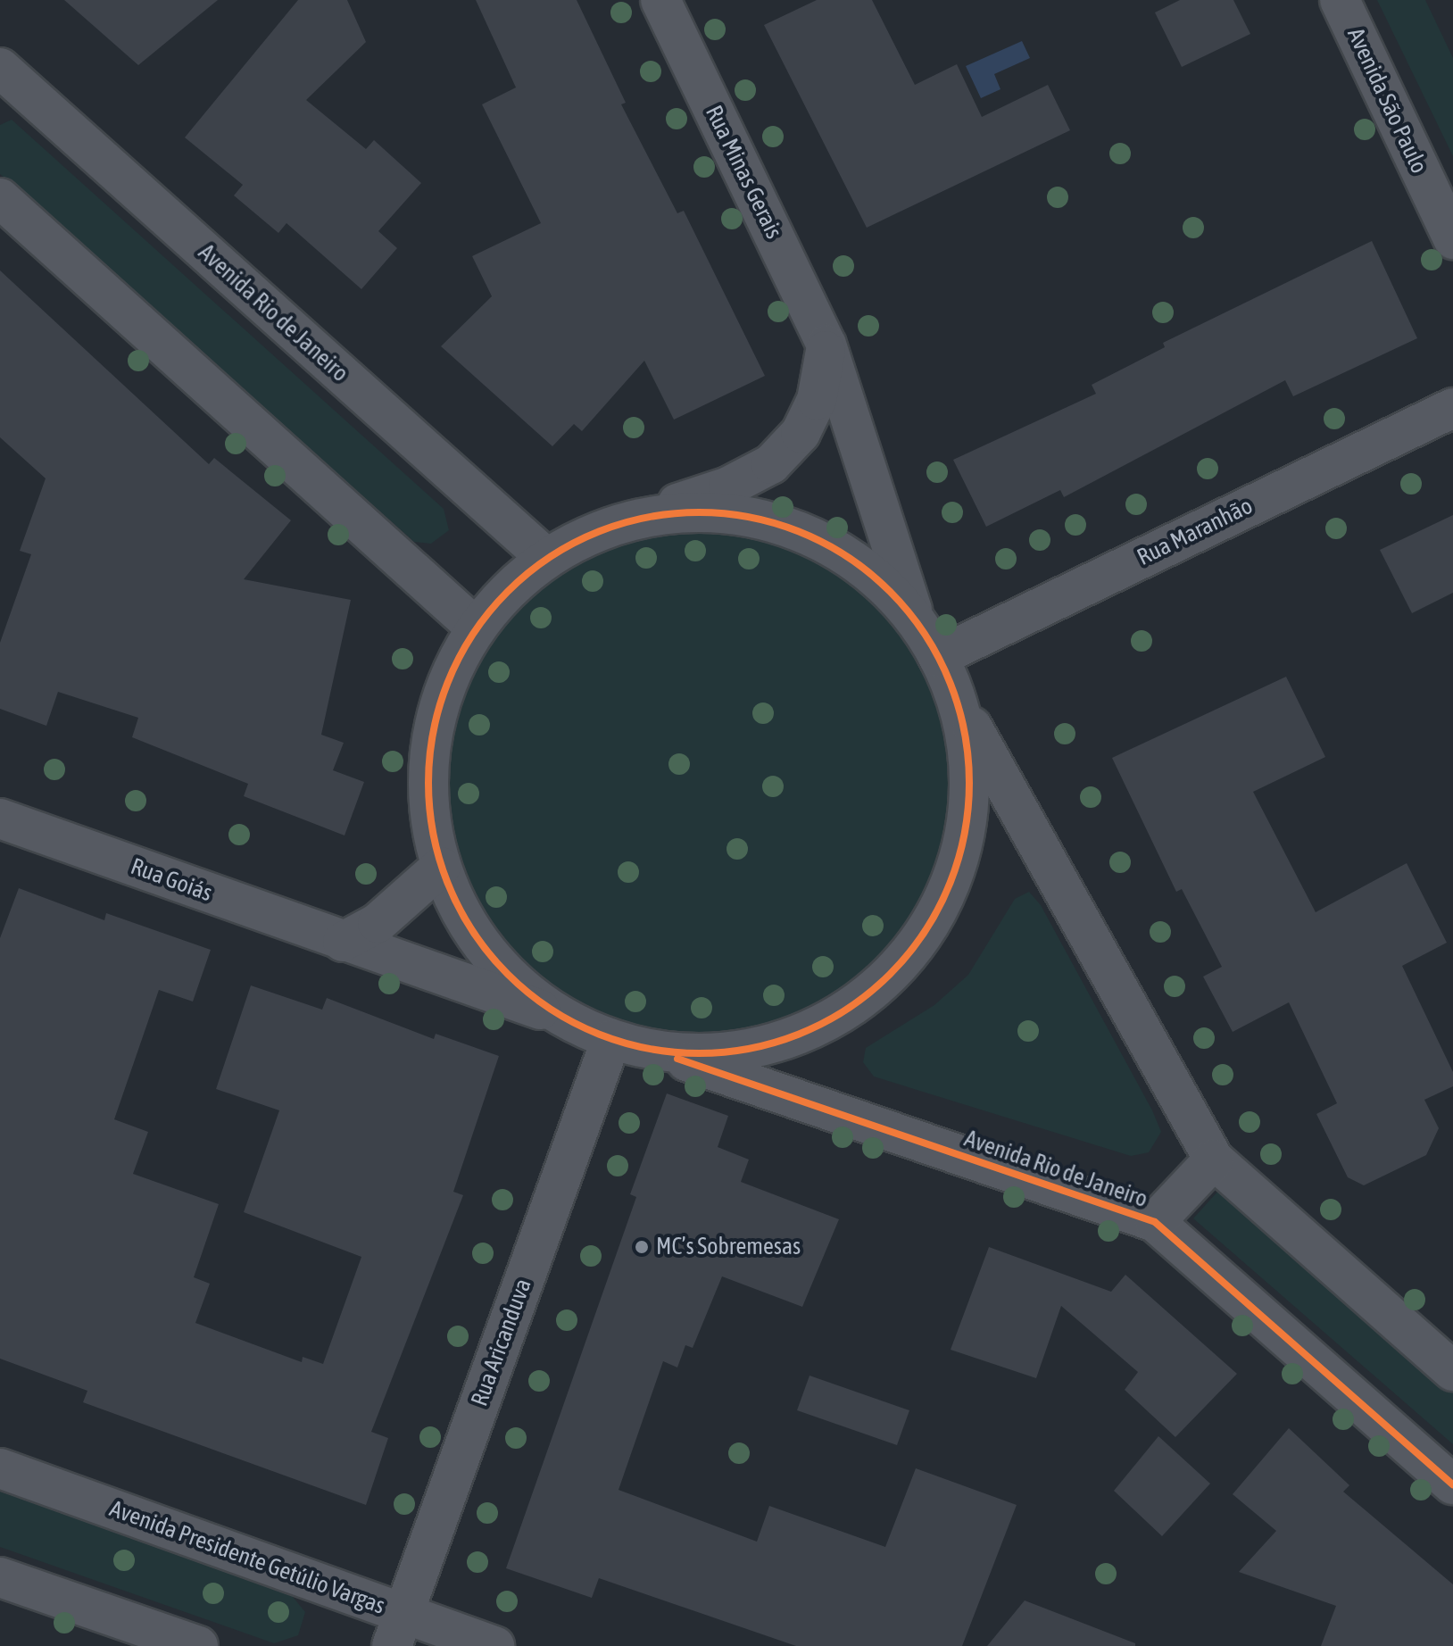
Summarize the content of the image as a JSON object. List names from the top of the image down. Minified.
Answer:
{"streets":{"street":["Avenida São Paulo","Rua Minas Gerais","Avenida Rio de Janeiro","Rua Maranhão","Rua Goiás","Rua Aricanduva","Avenida Presidente Getúlio Vargas"]},"crossings":[["Rua Aricanduva","Avenida Presidente Getúlio Vargas"]],"places":["MC’s Sobremesas"]}
